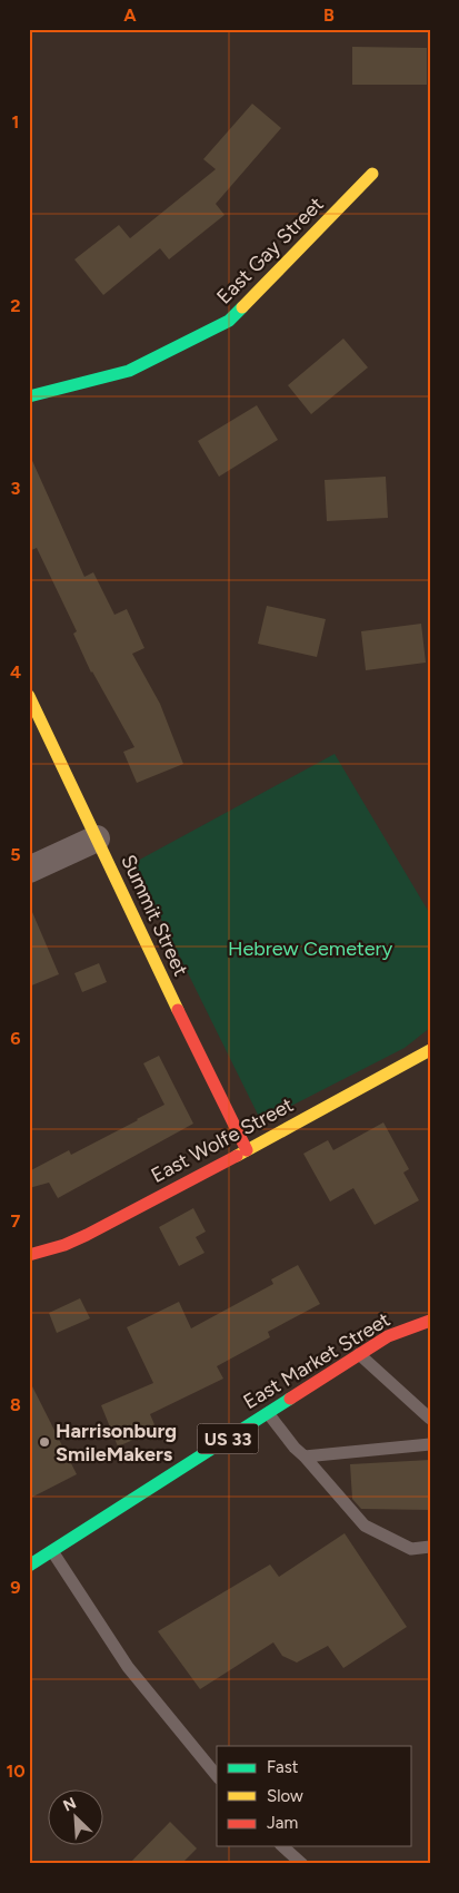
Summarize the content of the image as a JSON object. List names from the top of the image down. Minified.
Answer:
{"streets":{"street":["East Gay Street","Summit Street","East Wolfe Street","East Market Street","US 33"]},"crossings":[["Summit Street","East Wolfe Street"]],"parks":["Hebrew Cemetery"],"places":["Harrisonburg SmileMakers"],"legend":["Fast","Slow","Jam"],"north":"top left","grid":{"columns":["A","B"],"rows":["1","2","3","4","5","6","7","8","9","10"]}}
